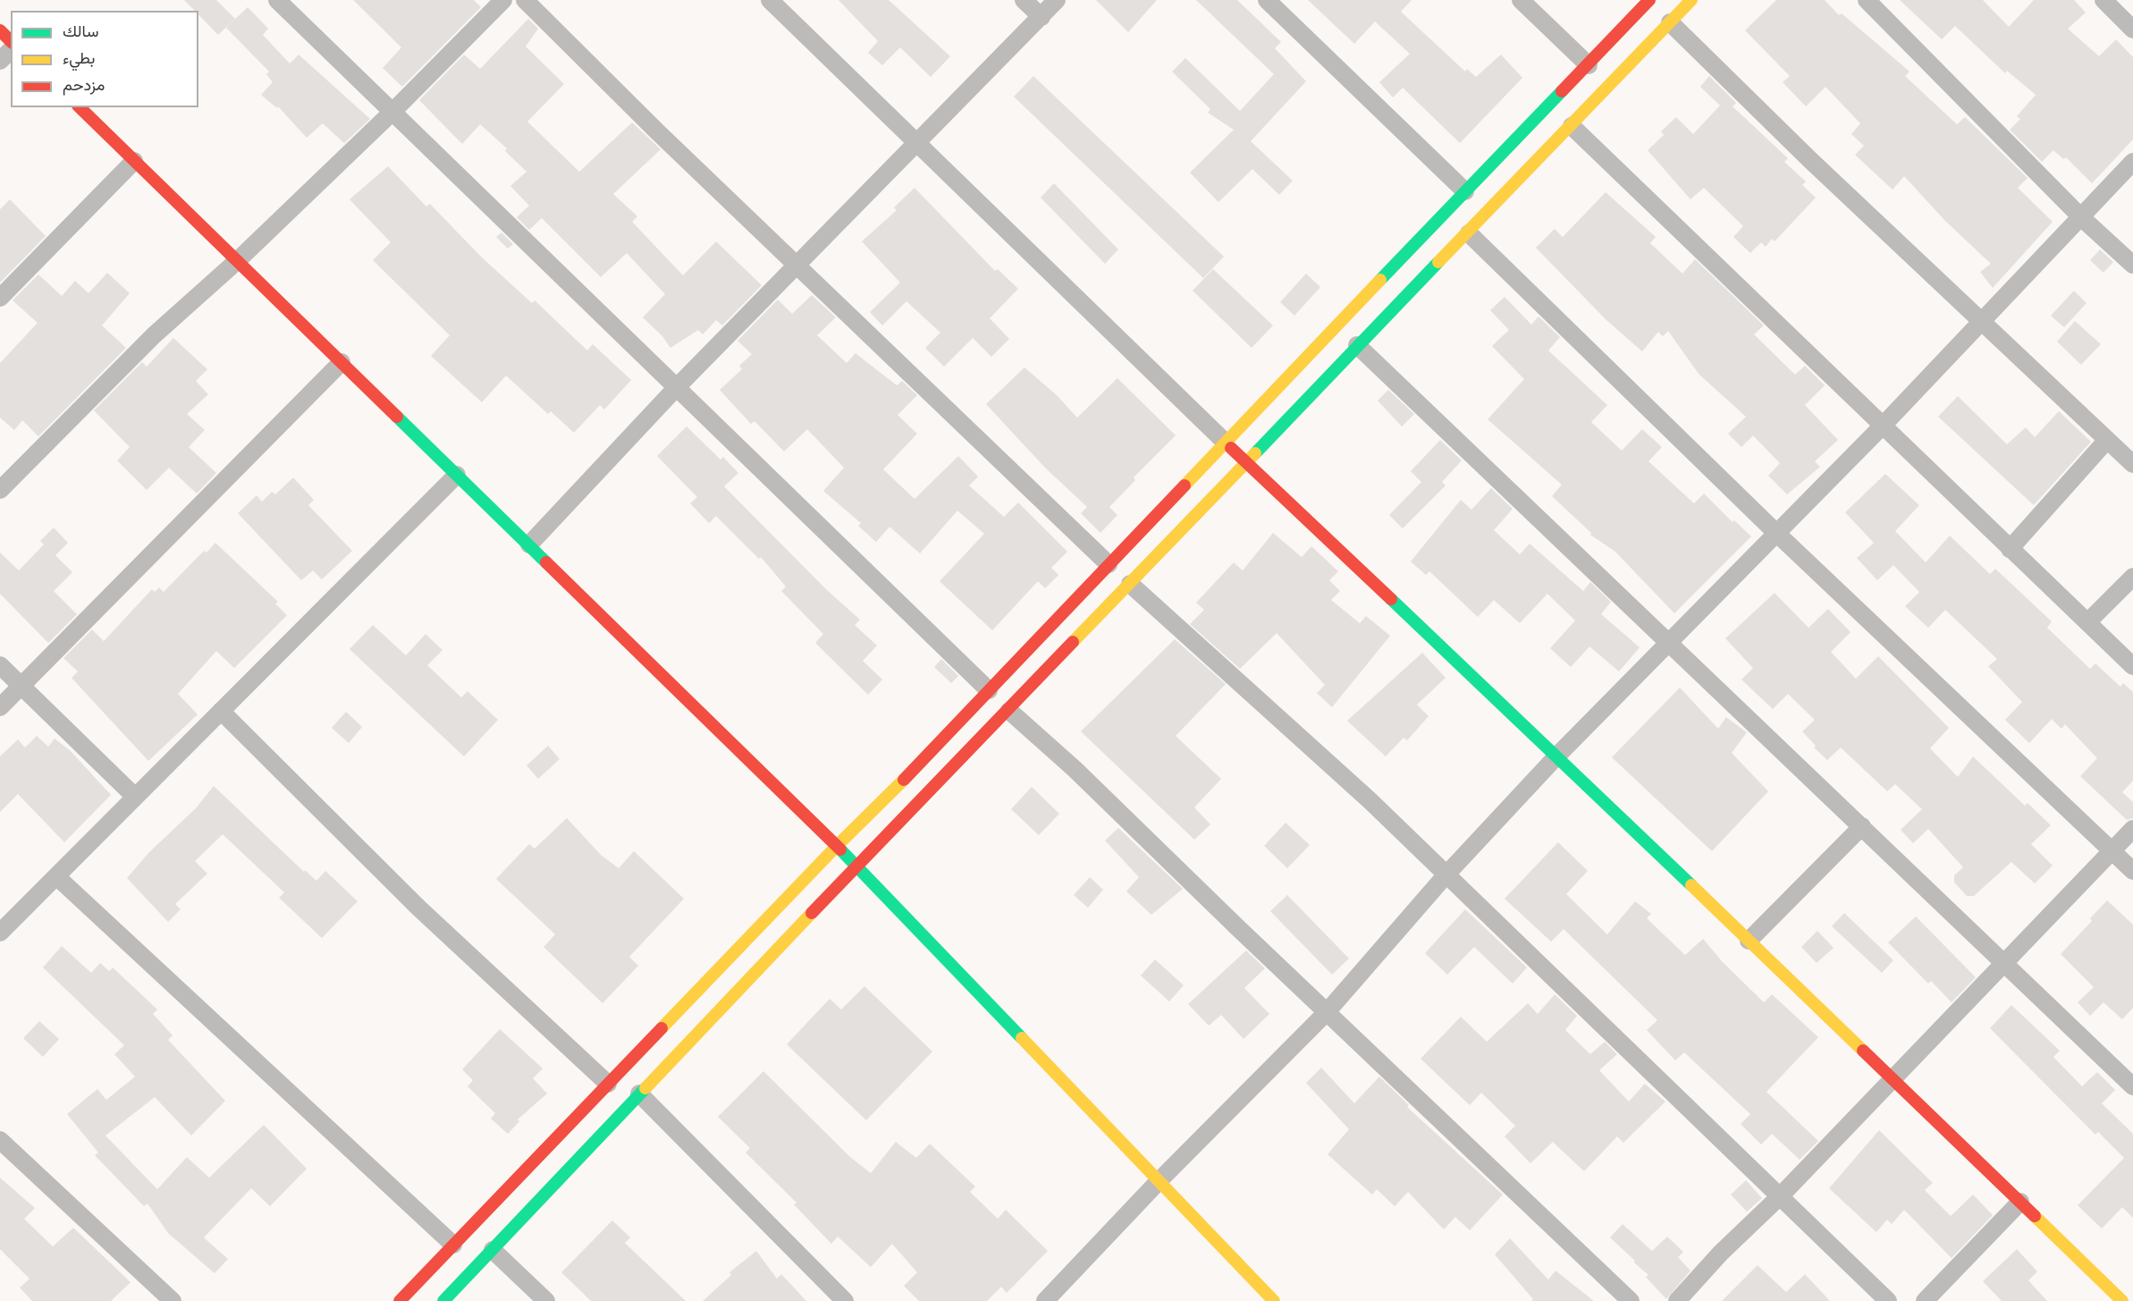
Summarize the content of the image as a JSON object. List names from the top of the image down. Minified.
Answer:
{"legend":["سالك","بطيء","مزدحم"]}
